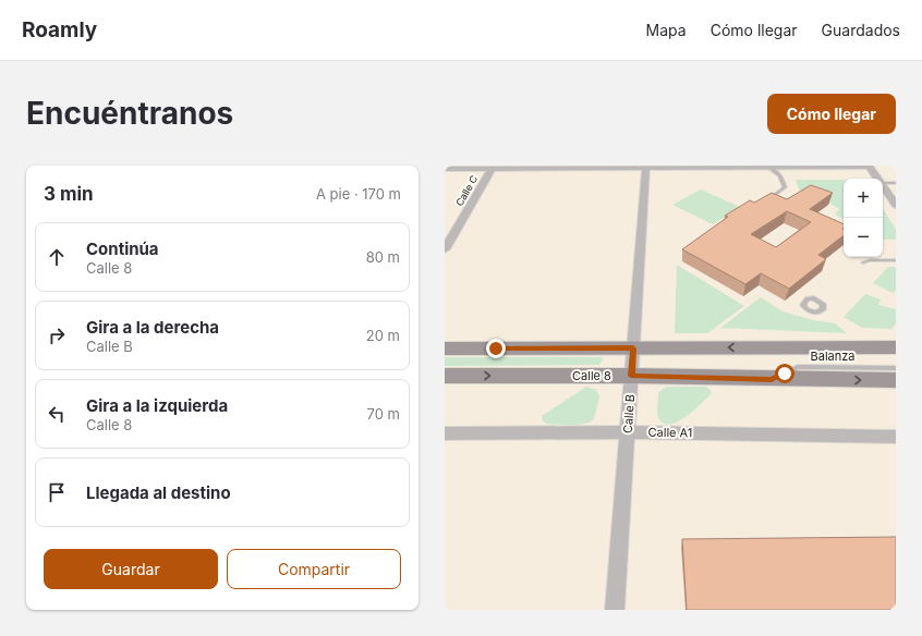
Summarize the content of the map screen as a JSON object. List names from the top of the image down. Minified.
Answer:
{"streets":{"street":["Calle C","Calle 8","Calle B","Calle A1"],"lane":["Balanza"]},"crossings":[["Balanza","Calle 8"],["Calle 8","Calle B"],["Calle B","Calle A1"]],"page":{"header":"Roamly","nav":["Mapa","Cómo llegar","Guardados"],"buttons":["Cómo llegar",["Guardar","Compartir"]],"title":"Encuéntranos","heading":["3 min","A pie · 170 m"],"map_buttons":["+","−"],"list":[["Continúa","Calle 8","80 m"],["Gira a la derecha","Calle B","20 m"],["Gira a la izquierda","Calle 8","70 m"],"Llegada al destino"]}}
